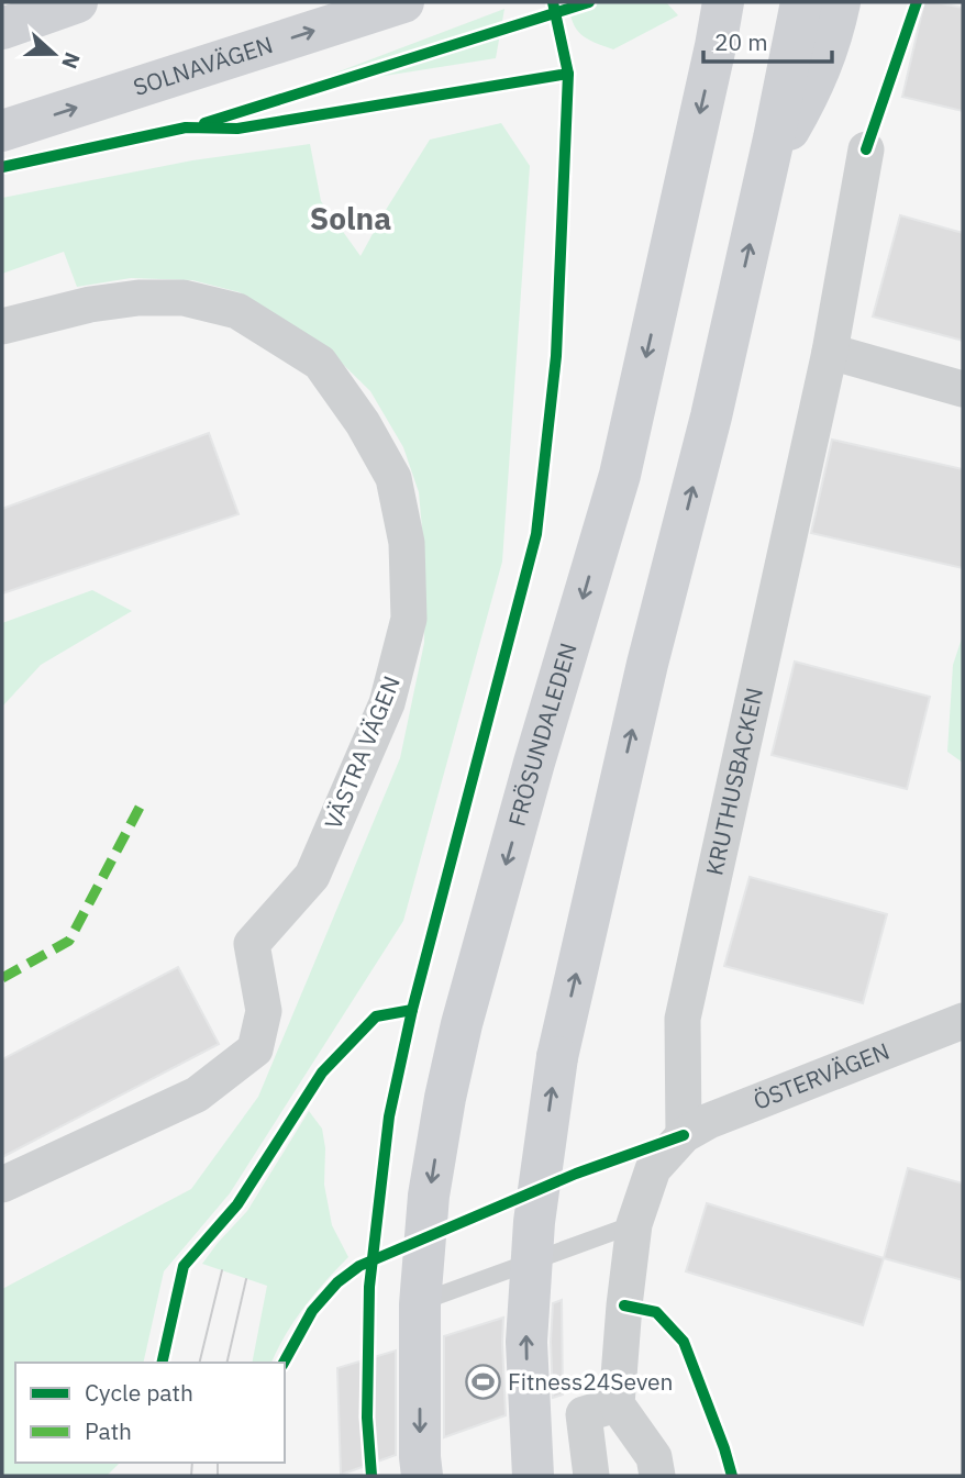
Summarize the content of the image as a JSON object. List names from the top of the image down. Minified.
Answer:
{"streets":{"main road":["SOLNAVÄGEN","FRÖSUNDALEDEN"],"street":["VÄSTRA VÄGEN","KRUTHUSBACKEN","ÖSTERVÄGEN"]},"crossings":[["KRUTHUSBACKEN","ÖSTERVÄGEN"]],"one_way":["SOLNAVÄGEN"],"districts":["Solna"],"places":{"sports":["Fitness24Seven"]},"legend":["Cycle path","Path"],"scale_bar":"20 m","north":"right"}
